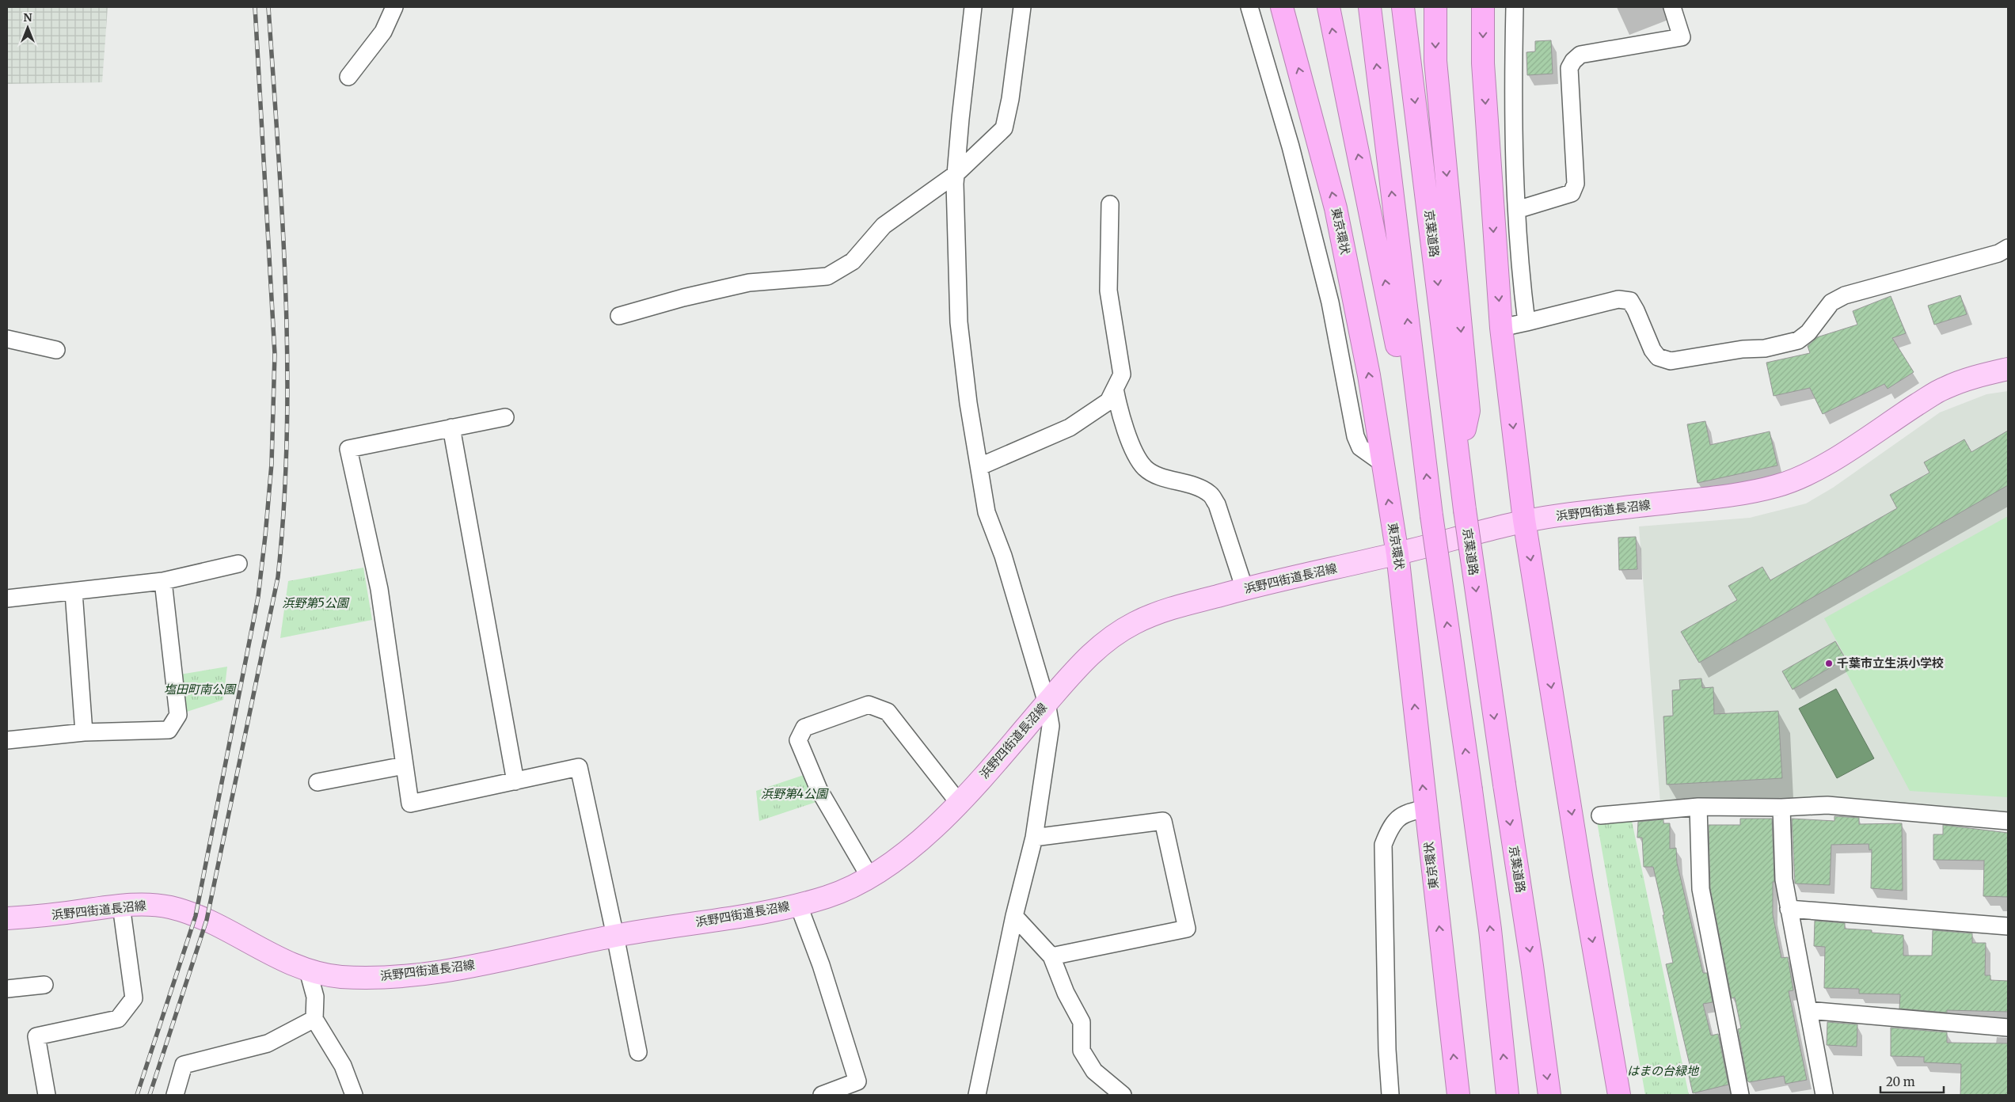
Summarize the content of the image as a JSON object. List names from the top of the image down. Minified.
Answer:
{"streets":{"highway":["東京環状","京葉道路"],"main road":["浜野四街道長沼線"]},"crossings":[["東京環状","浜野四街道長沼線"]],"parks":["浜野第5公園","塩田町南公園","浜野第4公園","はまの台緑地"],"places":["千葉市立生浜小学校"],"scale_bar":"20 m","north":"top"}
